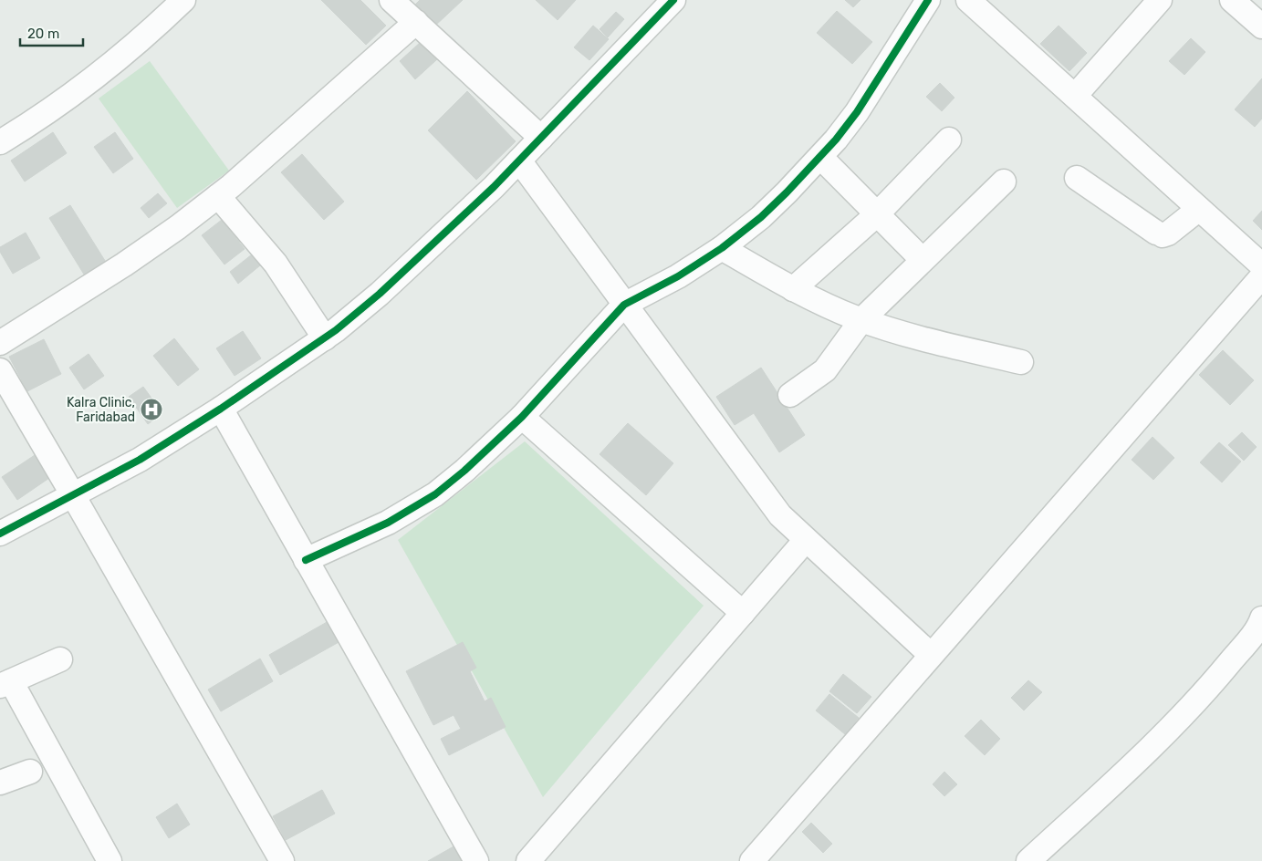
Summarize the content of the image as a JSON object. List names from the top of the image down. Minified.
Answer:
{"places":{"hospital":["Kalra Clinic, Faridabad"]},"scale_bar":"20 m"}
